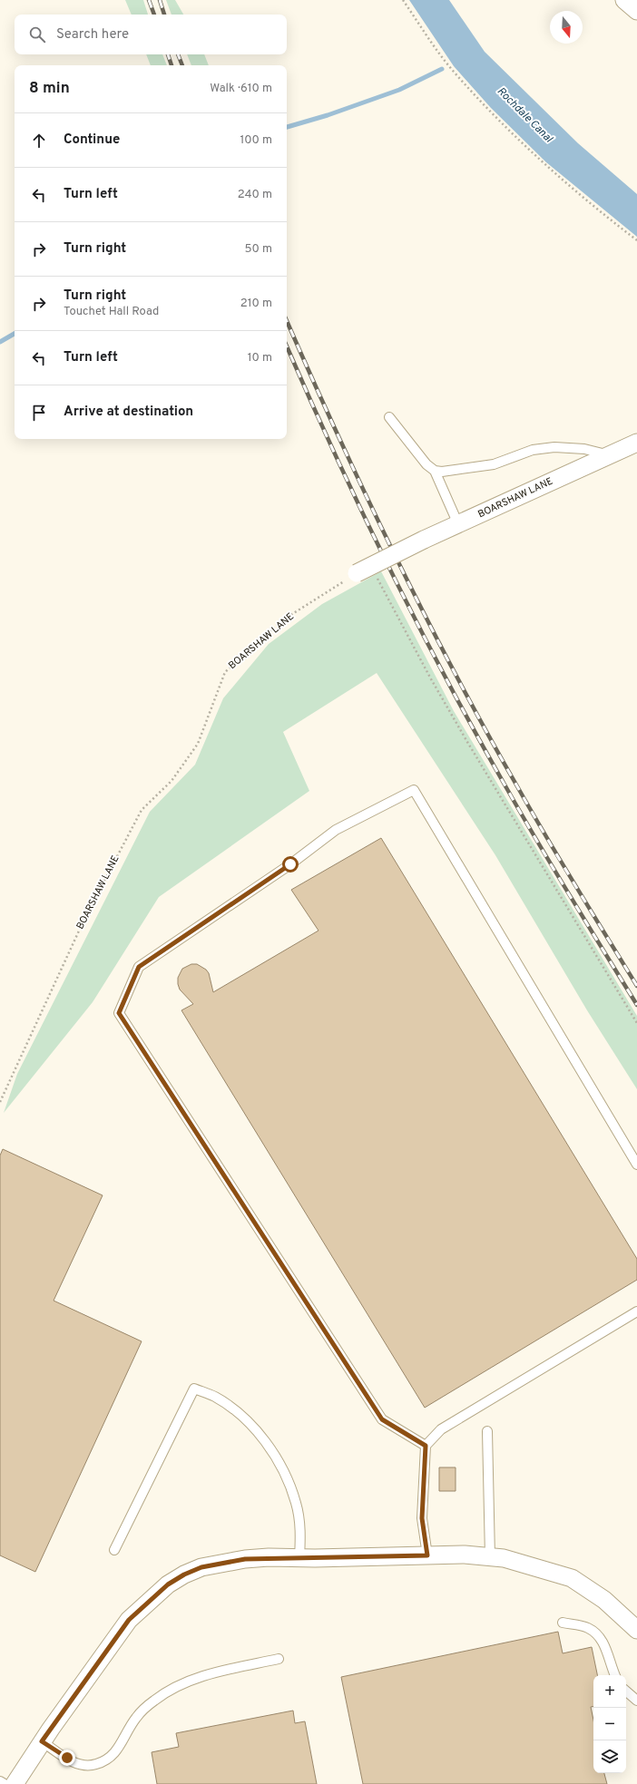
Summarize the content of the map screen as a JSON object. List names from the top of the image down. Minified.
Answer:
{"streets":{"street":["BOARSHAW LANE"]},"water":["Rochdale Canal"],"north":"bottom","page":{"search":"Search here","heading":["8 min","Walk · 610 m"],"list":[["Continue","100 m"],["Turn left","240 m"],["Turn right","50 m"],["Turn right","Touchet Hall Road","210 m"],["Turn left","10 m"],"Arrive at destination"],"map_buttons":["+","−"]}}
